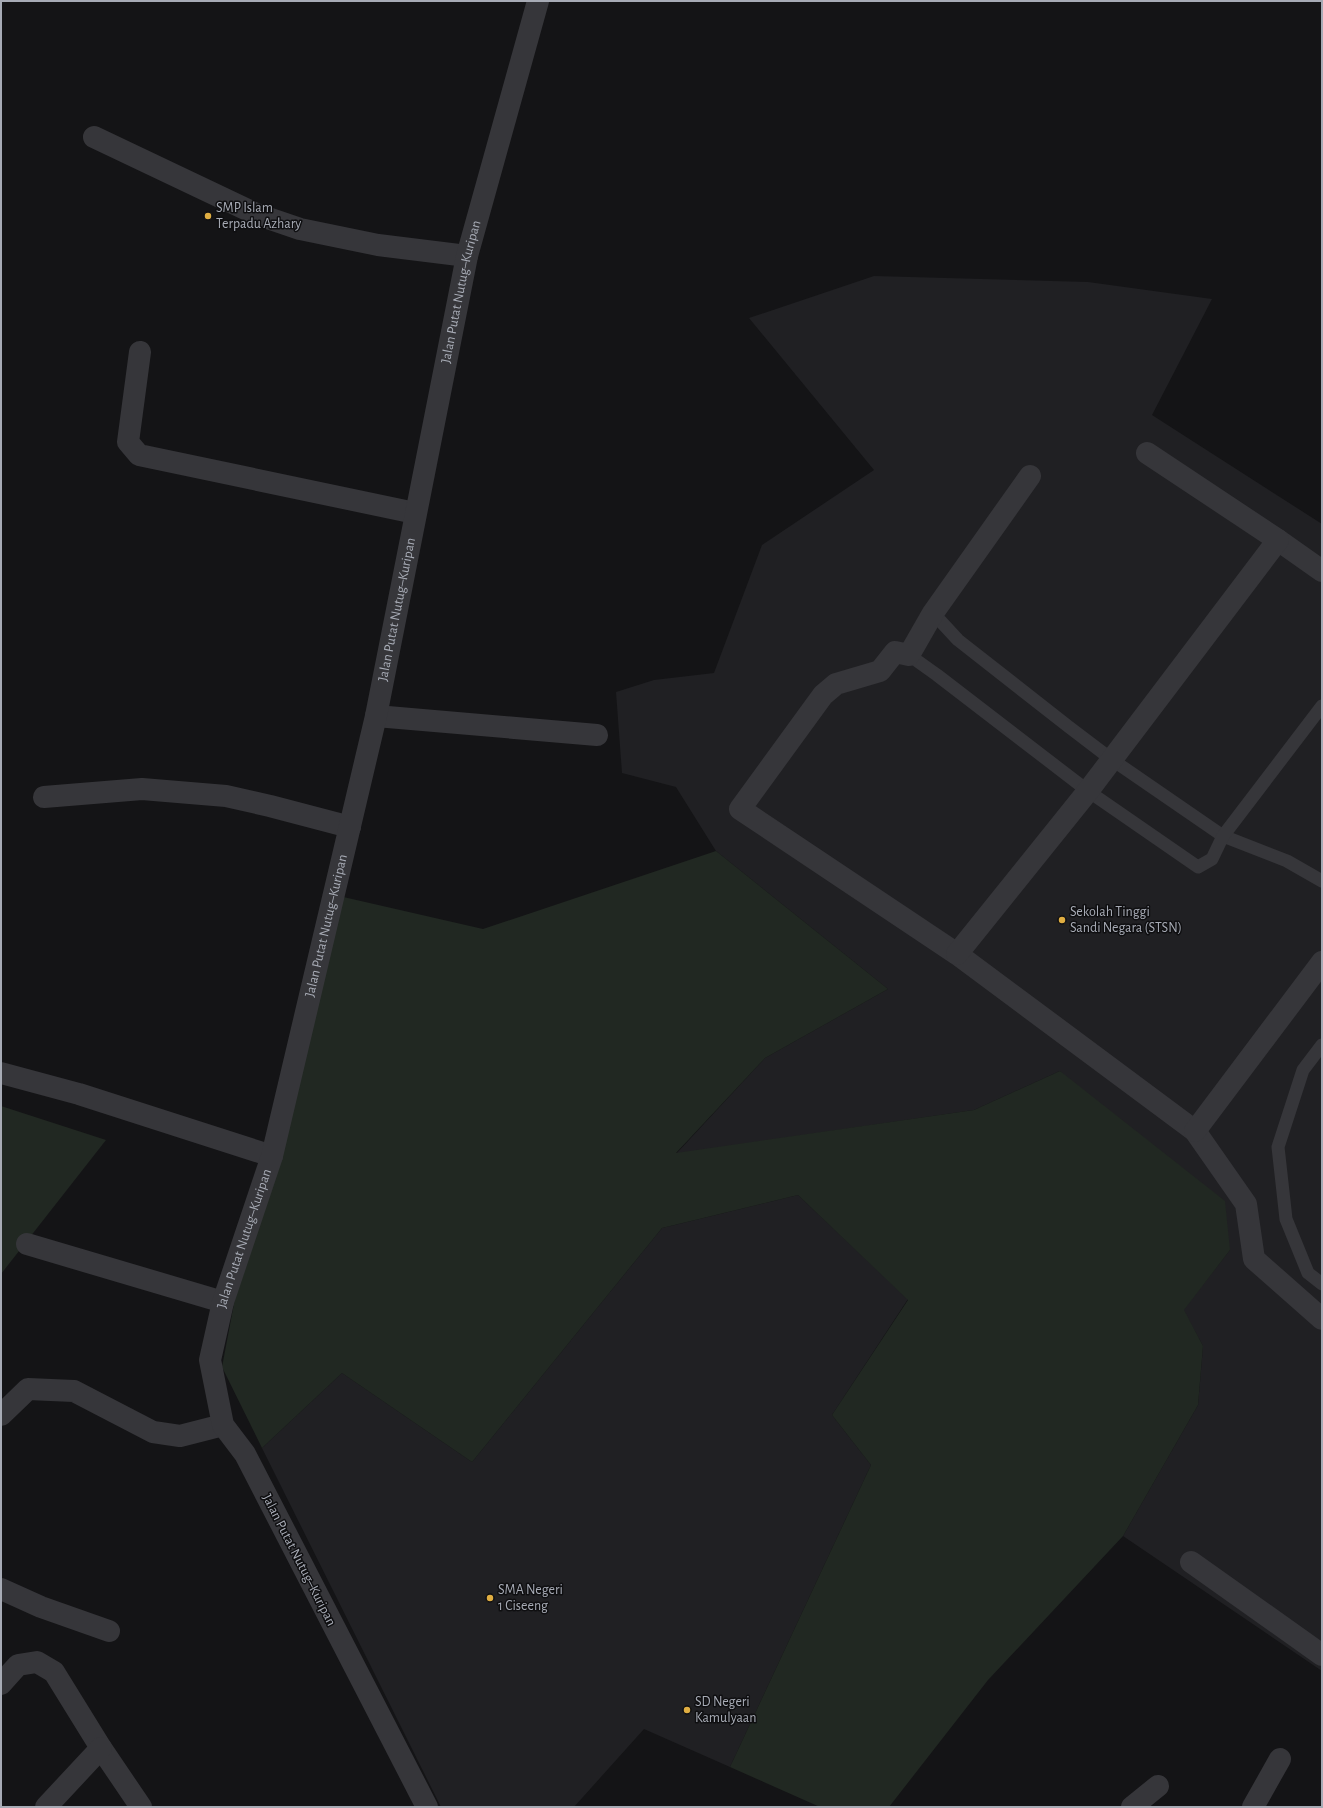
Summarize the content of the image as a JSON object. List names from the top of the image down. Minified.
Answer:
{"streets":{"street":["Jalan Putat Nutug–Kuripan"]},"places":["SMP Islam Terpadu Azhary","Sekolah Tinggi Sandi Negara (STSN)","SMA Negeri 1 Ciseeng","SD Negeri Kamulyaan"]}
